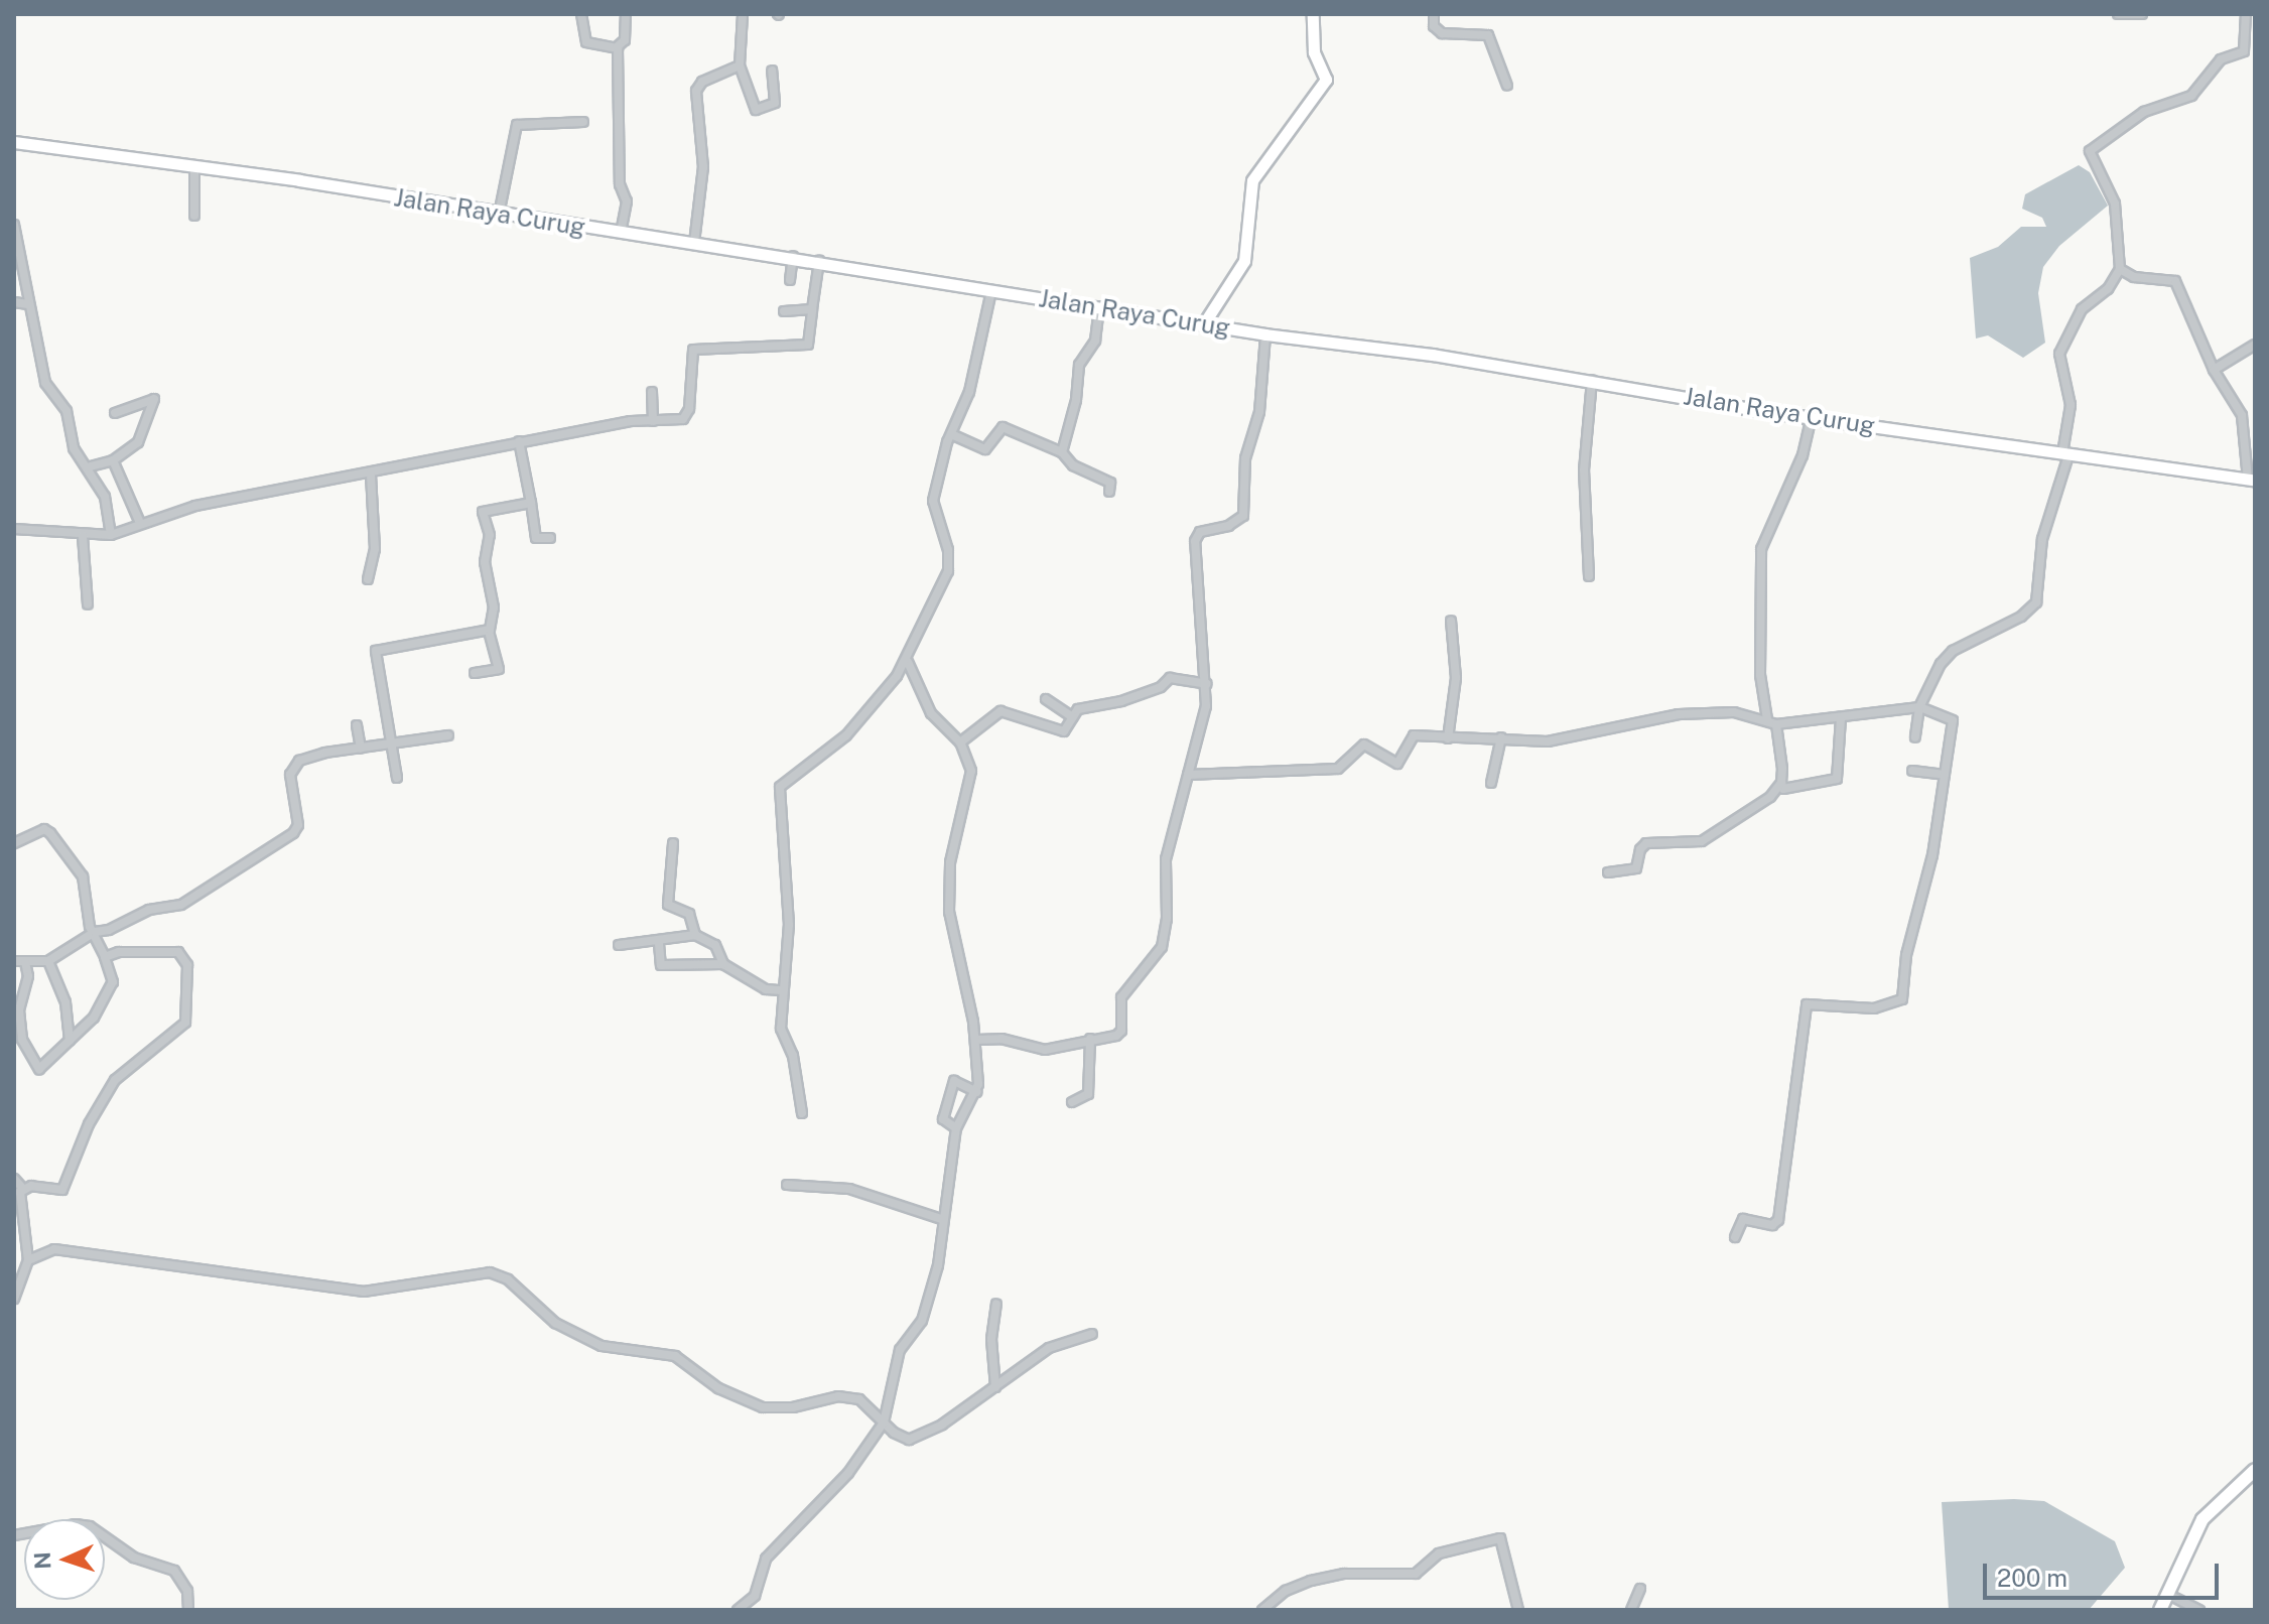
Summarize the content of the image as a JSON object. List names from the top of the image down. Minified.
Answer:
{"streets":{"street":["Jalan Raya Curug"]},"scale_bar":"200 m","north":"left"}
